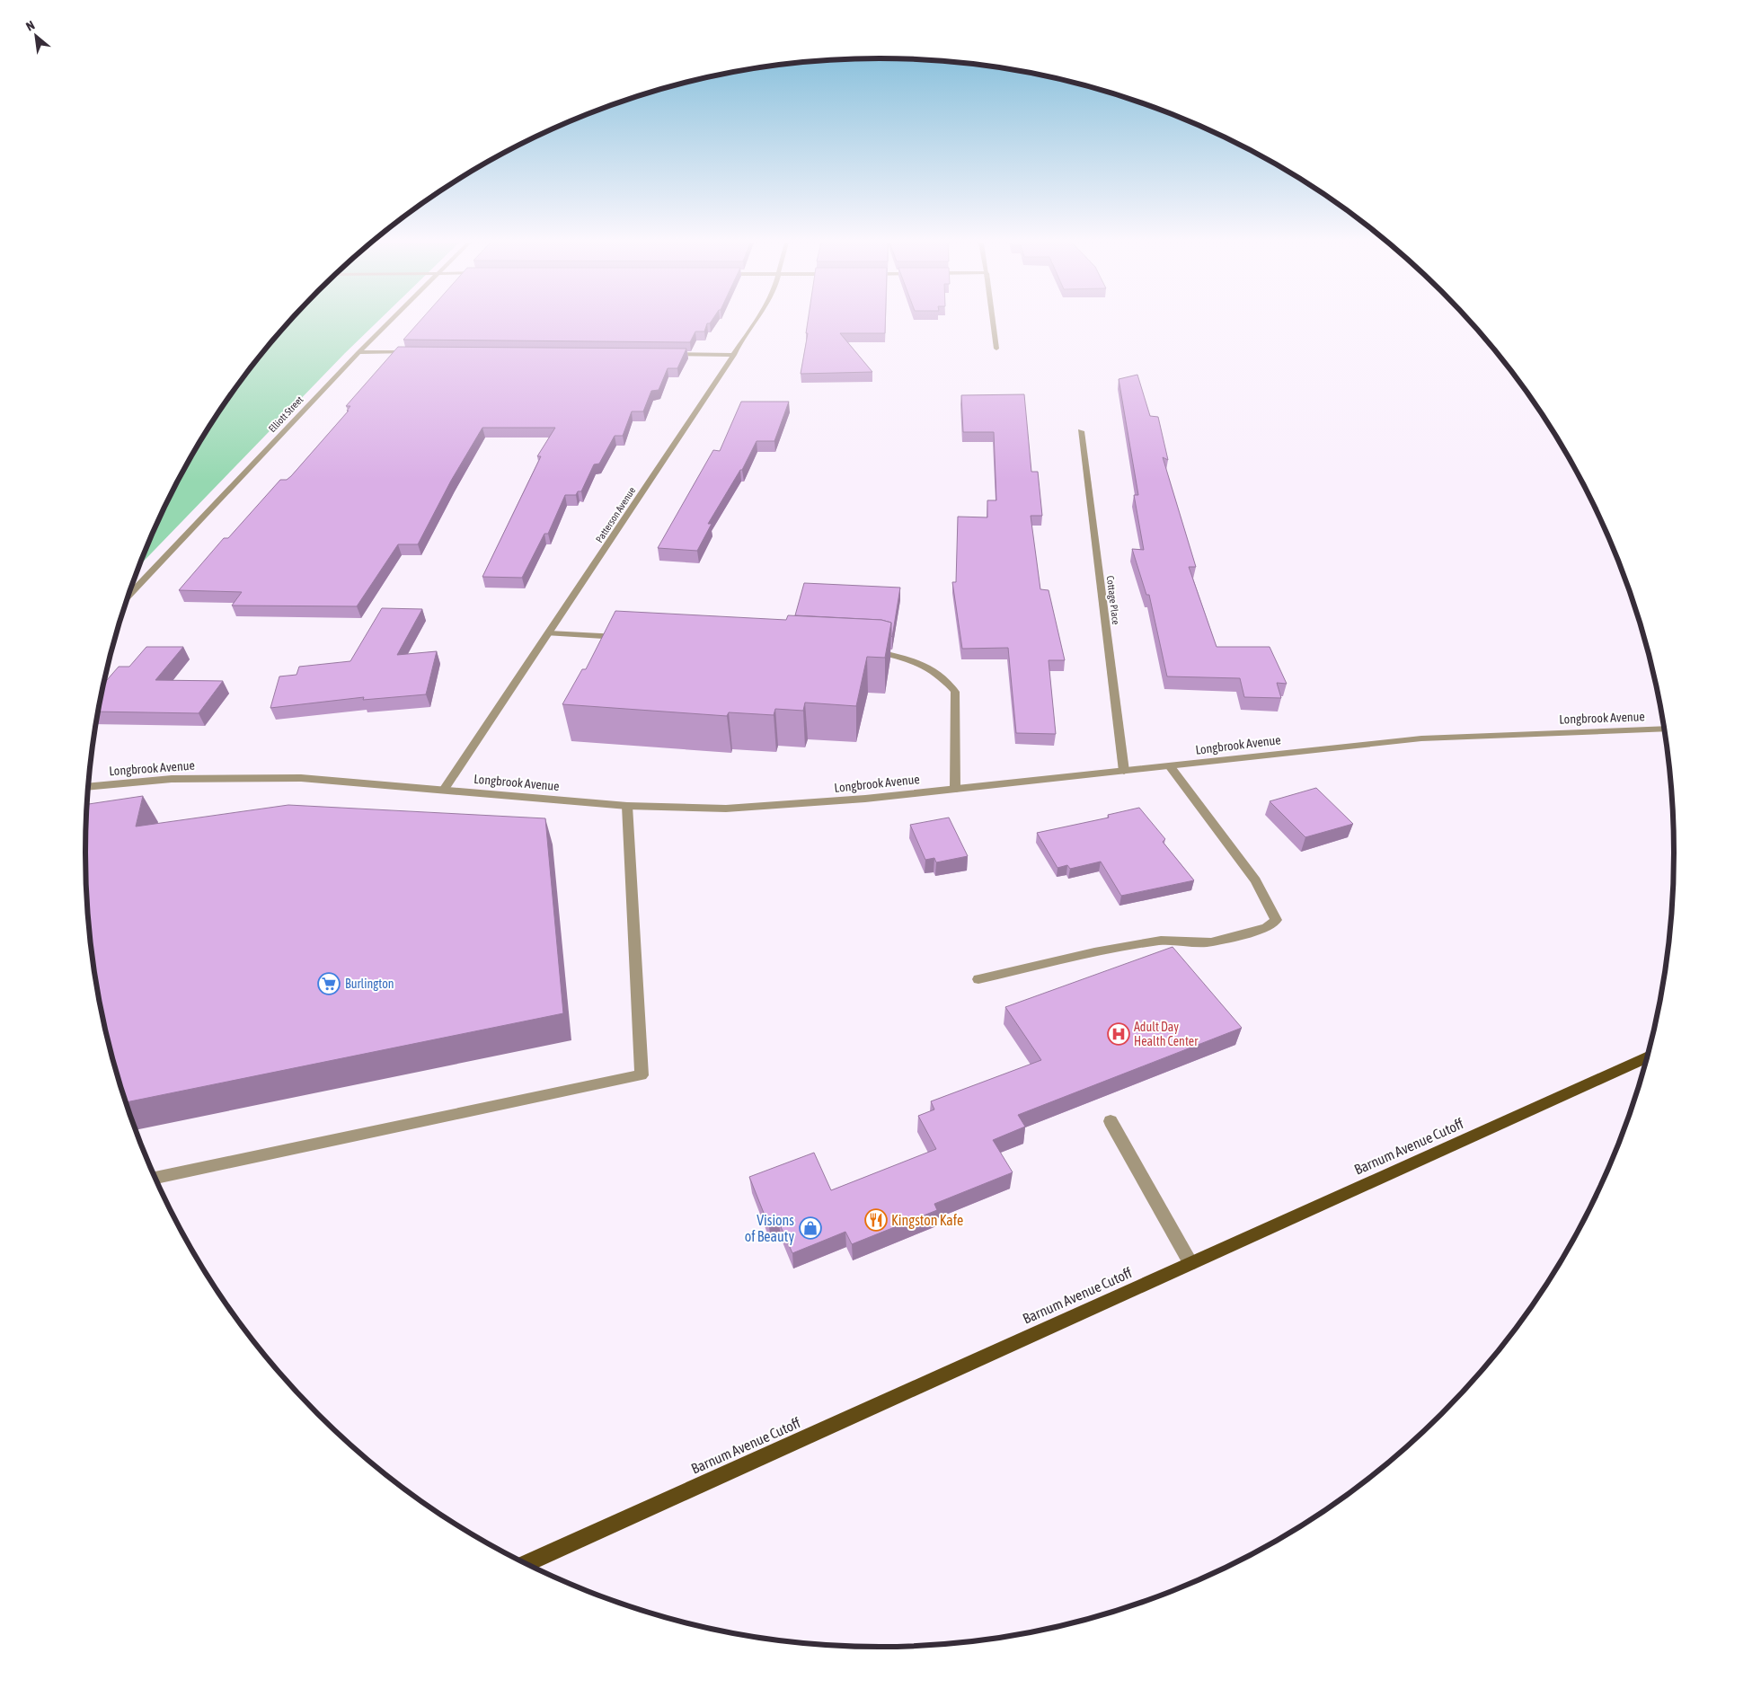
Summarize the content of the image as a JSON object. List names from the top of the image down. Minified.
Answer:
{"streets":{"main road":["Barnum Avenue Cutoff"],"street":["Elliott Street","Patterson Avenue","Cottage Place","Longbrook Avenue"]},"crossings":[["Patterson Avenue","Longbrook Avenue"],["Cottage Place","Longbrook Avenue"]],"places":{"supermarket":["Burlington"],"hospital":["Adult Day Health Center"],"restaurant":["Kingston Kafe"],"shop":["Visions of Beauty"]},"north":"top left"}
